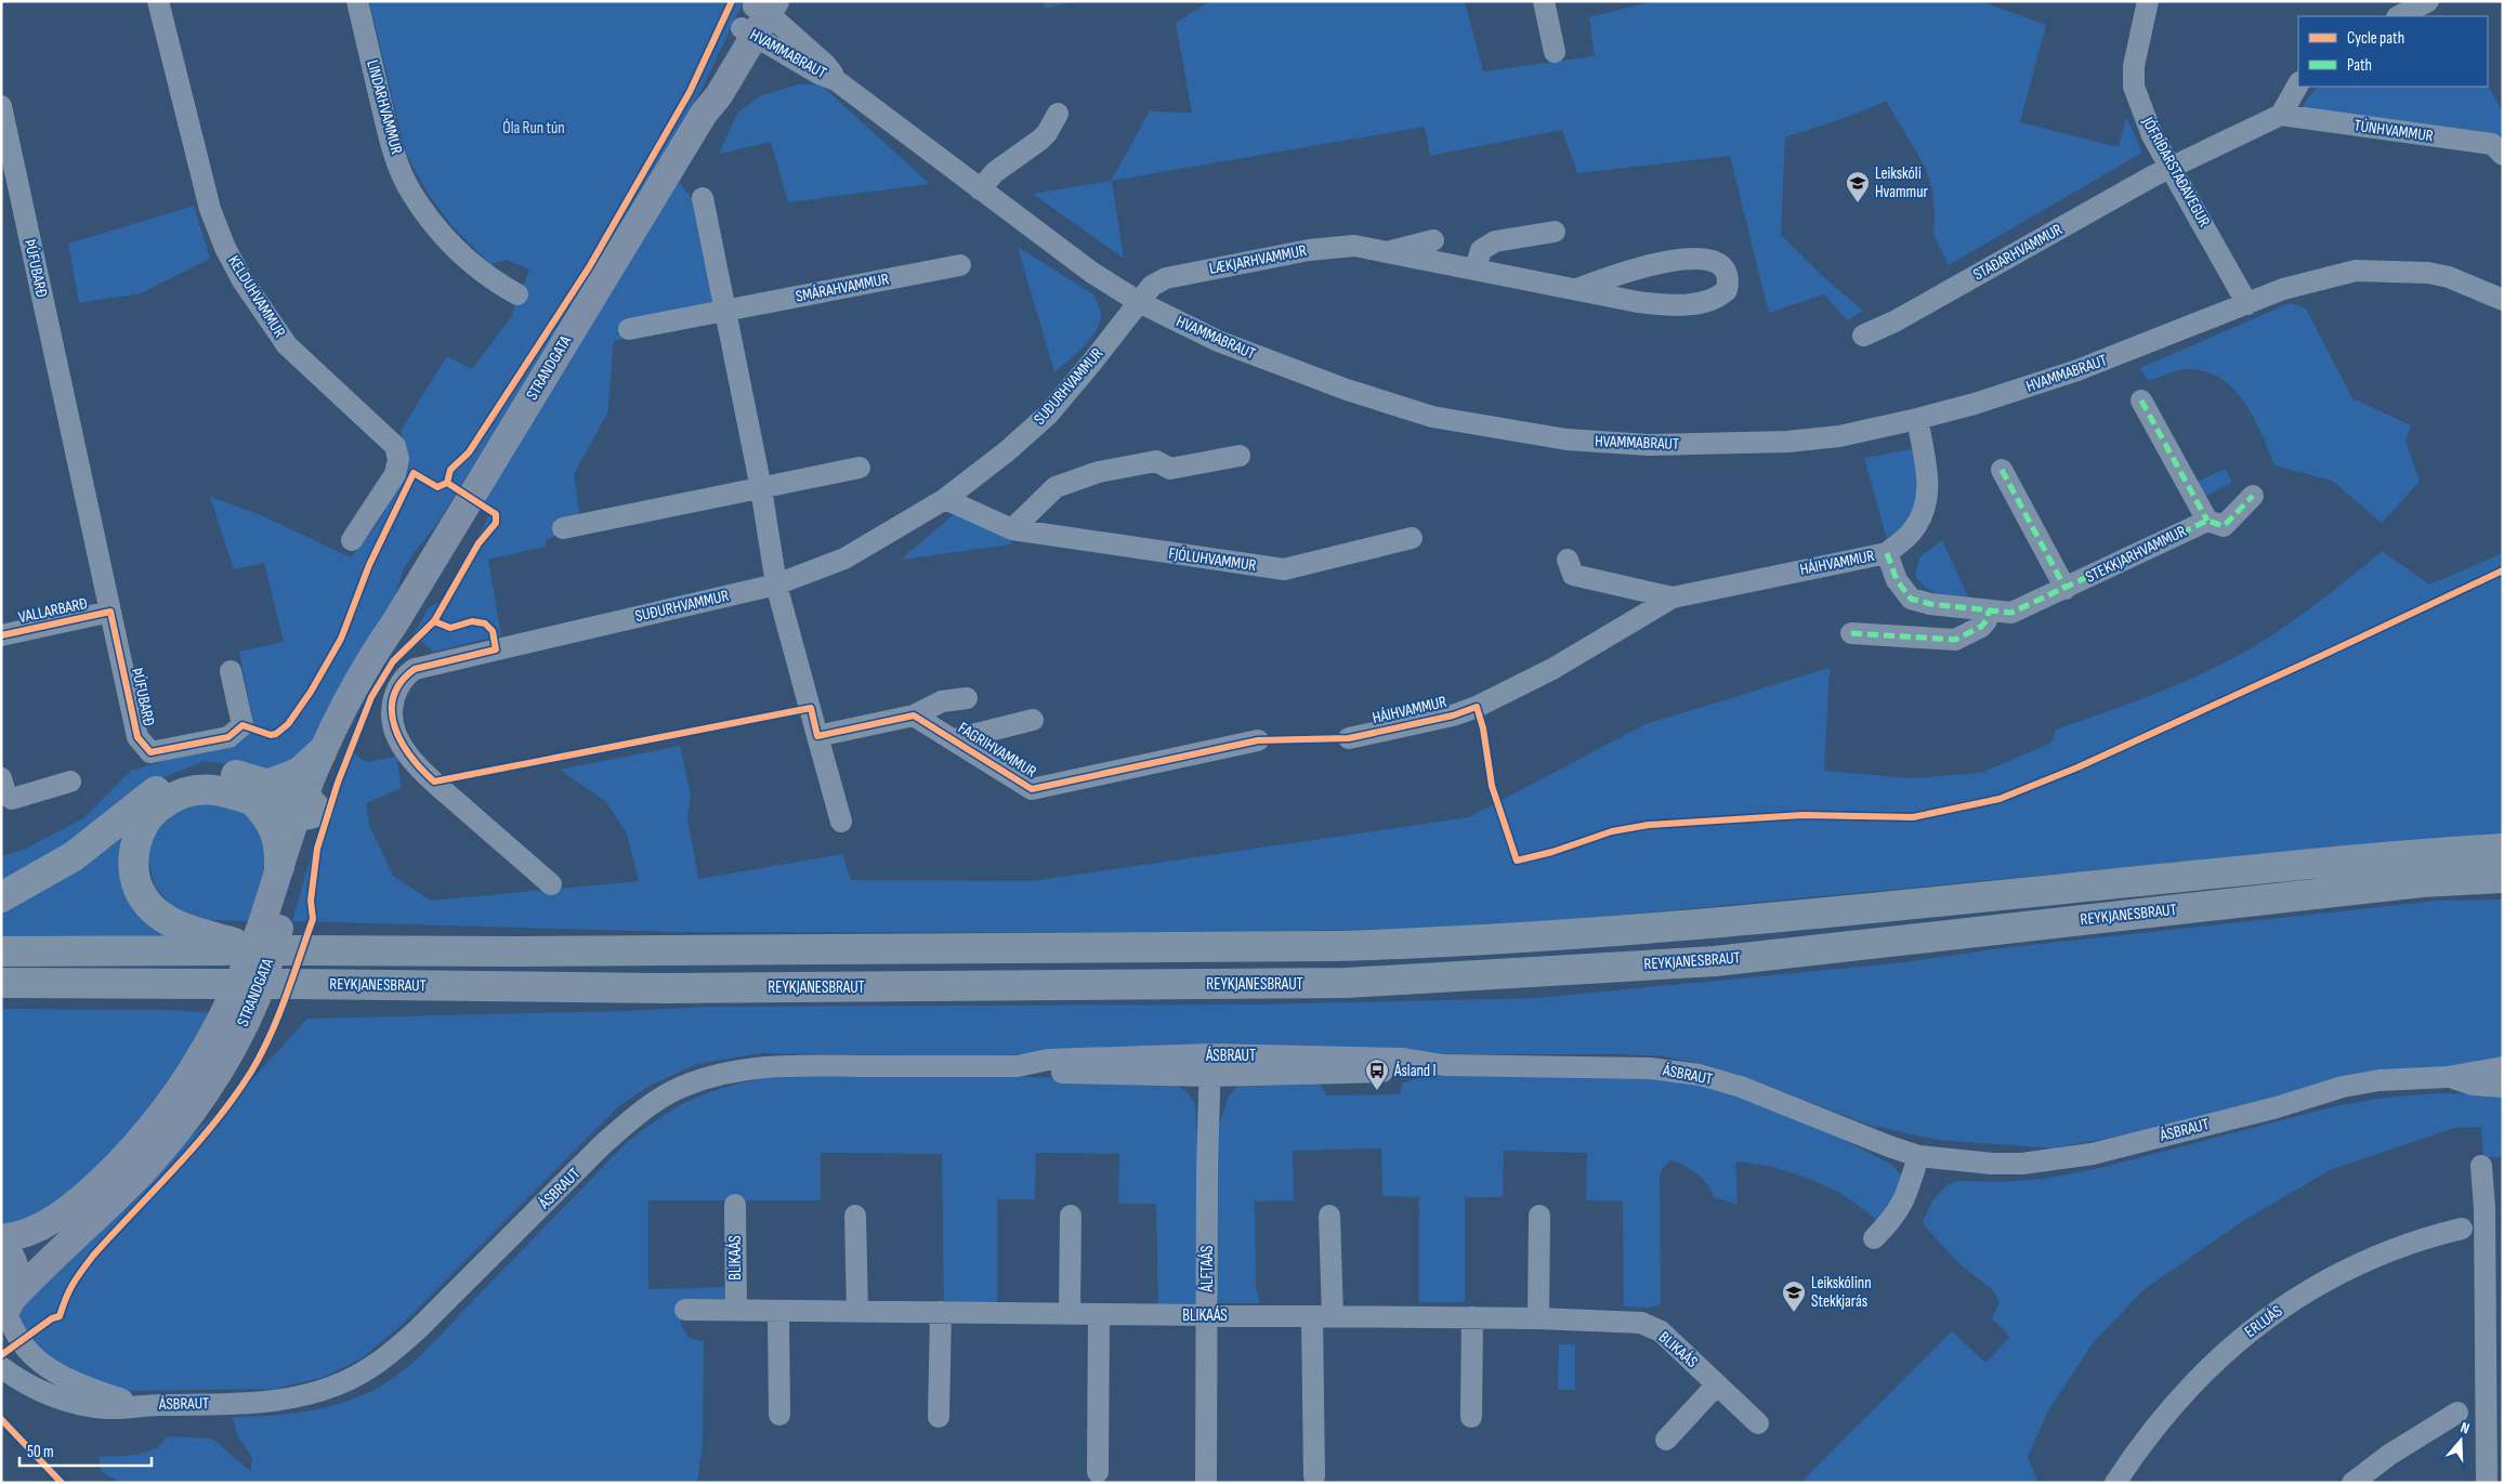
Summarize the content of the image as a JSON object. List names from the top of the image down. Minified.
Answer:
{"streets":{"highway":["REYKJANESBRAUT"],"main road":["STRANDGATA"],"street":["HVAMMABRAUT","LINDARHVAMMUR","TÚNHVAMMUR","JÓFRÍÐARSTAÐAVEGUR","STAÐARHVAMMUR","LÆKJARHVAMMUR","ÞÚFUBARÐ","SMÁRAHVAMMUR","KELDUHVAMMUR","SUÐURHVAMMUR","STEKKJARHVAMMUR","FJÓLUHVAMMUR","HÁIHVAMMUR","VALLARBARÐ","FAGRIHVAMMUR","ÁSBRAUT","BLIKAÁS","ÁLFTAÁS","ERLUÁS"]},"crossings":[["HVAMMABRAUT","JÓFRÍÐARSTAÐAVEGUR"],["HVAMMABRAUT","LÆKJARHVAMMUR"],["HVAMMABRAUT","STRANDGATA"],["HVAMMABRAUT","SUÐURHVAMMUR"],["HVAMMABRAUT","HÁIHVAMMUR"],["JÓFRÍÐARSTAÐAVEGUR","STAÐARHVAMMUR"],["LÆKJARHVAMMUR","SUÐURHVAMMUR"],["ÞÚFUBARÐ","VALLARBARÐ"],["STRANDGATA","ÁSBRAUT"],["SUÐURHVAMMUR","FJÓLUHVAMMUR"],["STEKKJARHVAMMUR","HÁIHVAMMUR"],["ÁSBRAUT","ÁLFTAÁS"],["BLIKAÁS","ÁLFTAÁS"]],"parks":["Óla Run tún"],"places":{"school or university":["Leikskóli Hvammur","Leikskólinn Stekkjarás"],"bus stop":["Ásland I"]},"legend":["Cycle path","Path"],"scale_bar":"50 m","north":"top"}
